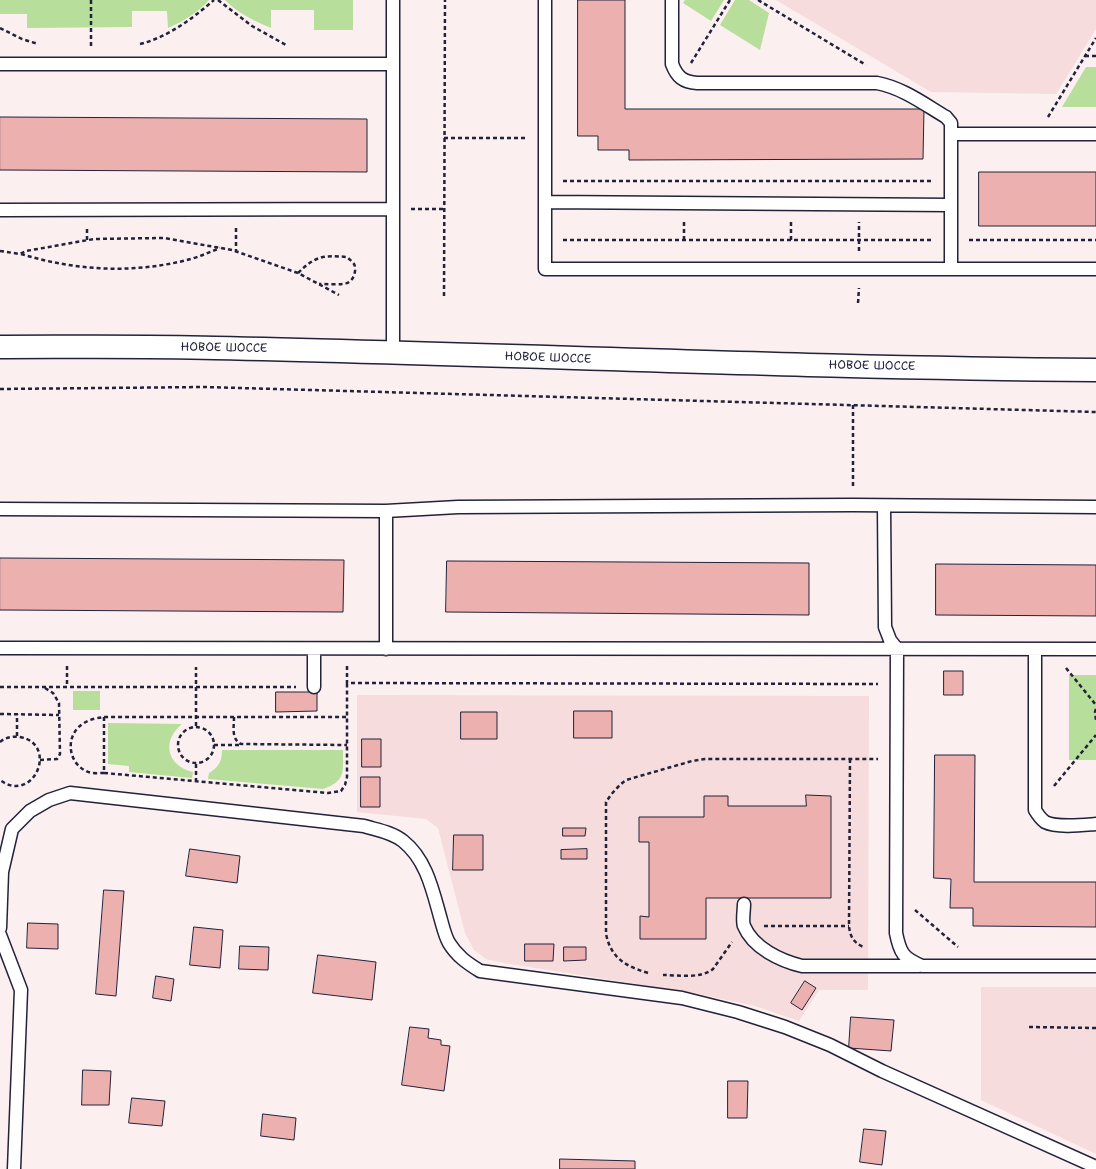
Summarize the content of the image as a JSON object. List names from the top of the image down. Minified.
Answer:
{"streets":{"street":["НОВОЕ ШОССЕ"]}}
